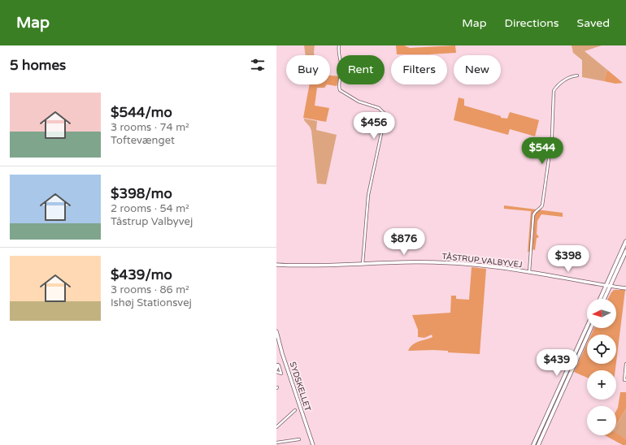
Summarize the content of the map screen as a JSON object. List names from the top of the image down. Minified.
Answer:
{"streets":{"street":["TÅSTRUP VALBYVEJ","SYDSKELLET"]},"north":"left","page":{"header":"Map","nav":["Map","Directions","Saved"],"heading":"5 homes","chip":["Buy","Rent","Filters","New"],"list":[{"name":"$544/mo","note":"3 rooms · 74 m² · Toftevænget"},{"name":"$398/mo","note":"2 rooms · 54 m² · Tåstrup Valbyvej"},{"name":"$439/mo","note":"3 rooms · 86 m² · Ishøj Stationsvej"}],"price":["$456","$544","$876","$398","$439"],"map_buttons":["+","−"]}}
